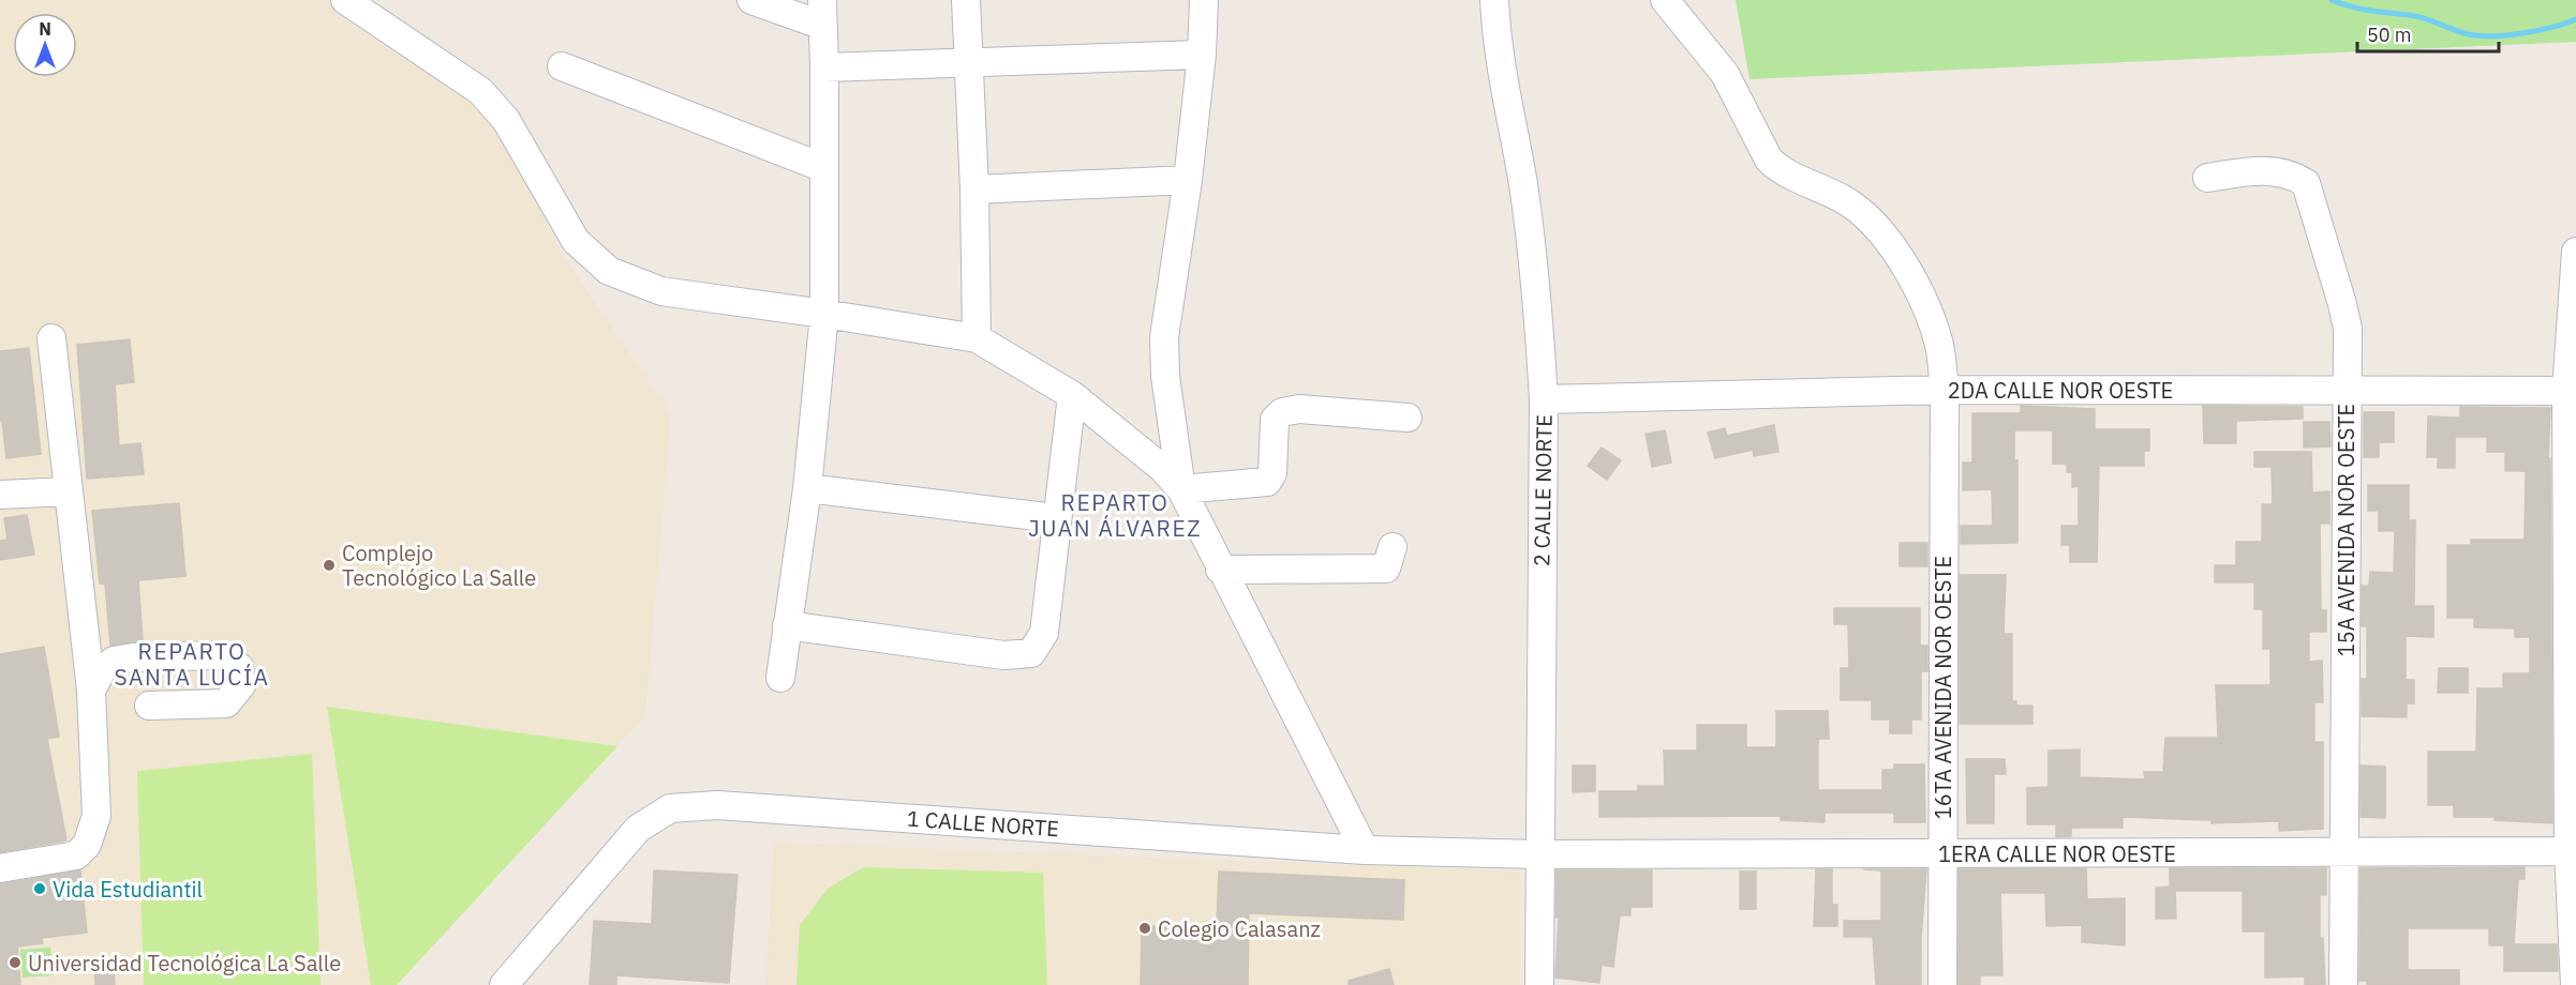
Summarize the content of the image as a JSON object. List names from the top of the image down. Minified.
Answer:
{"streets":{"street":["2DA CALLE NOR OESTE","2 CALLE NORTE","15A AVENIDA NOR OESTE","16TA AVENIDA NOR OESTE","1 CALLE NORTE","1ERA CALLE NOR OESTE"]},"crossings":[["2DA CALLE NOR OESTE","2 CALLE NORTE"],["2DA CALLE NOR OESTE","15A AVENIDA NOR OESTE"],["2DA CALLE NOR OESTE","16TA AVENIDA NOR OESTE"],["2 CALLE NORTE","1 CALLE NORTE"],["2 CALLE NORTE","1ERA CALLE NOR OESTE"],["15A AVENIDA NOR OESTE","1ERA CALLE NOR OESTE"],["16TA AVENIDA NOR OESTE","1ERA CALLE NOR OESTE"],["1 CALLE NORTE","1ERA CALLE NOR OESTE"]],"districts":["REPARTO JUAN ÁLVAREZ","REPARTO SANTA LUCÍA"],"places":["Complejo Tecnológico La Salle","Vida Estudiantil","Colegio Calasanz","Universidad Tecnológica La Salle"],"scale_bar":"50 m","north":"top"}
